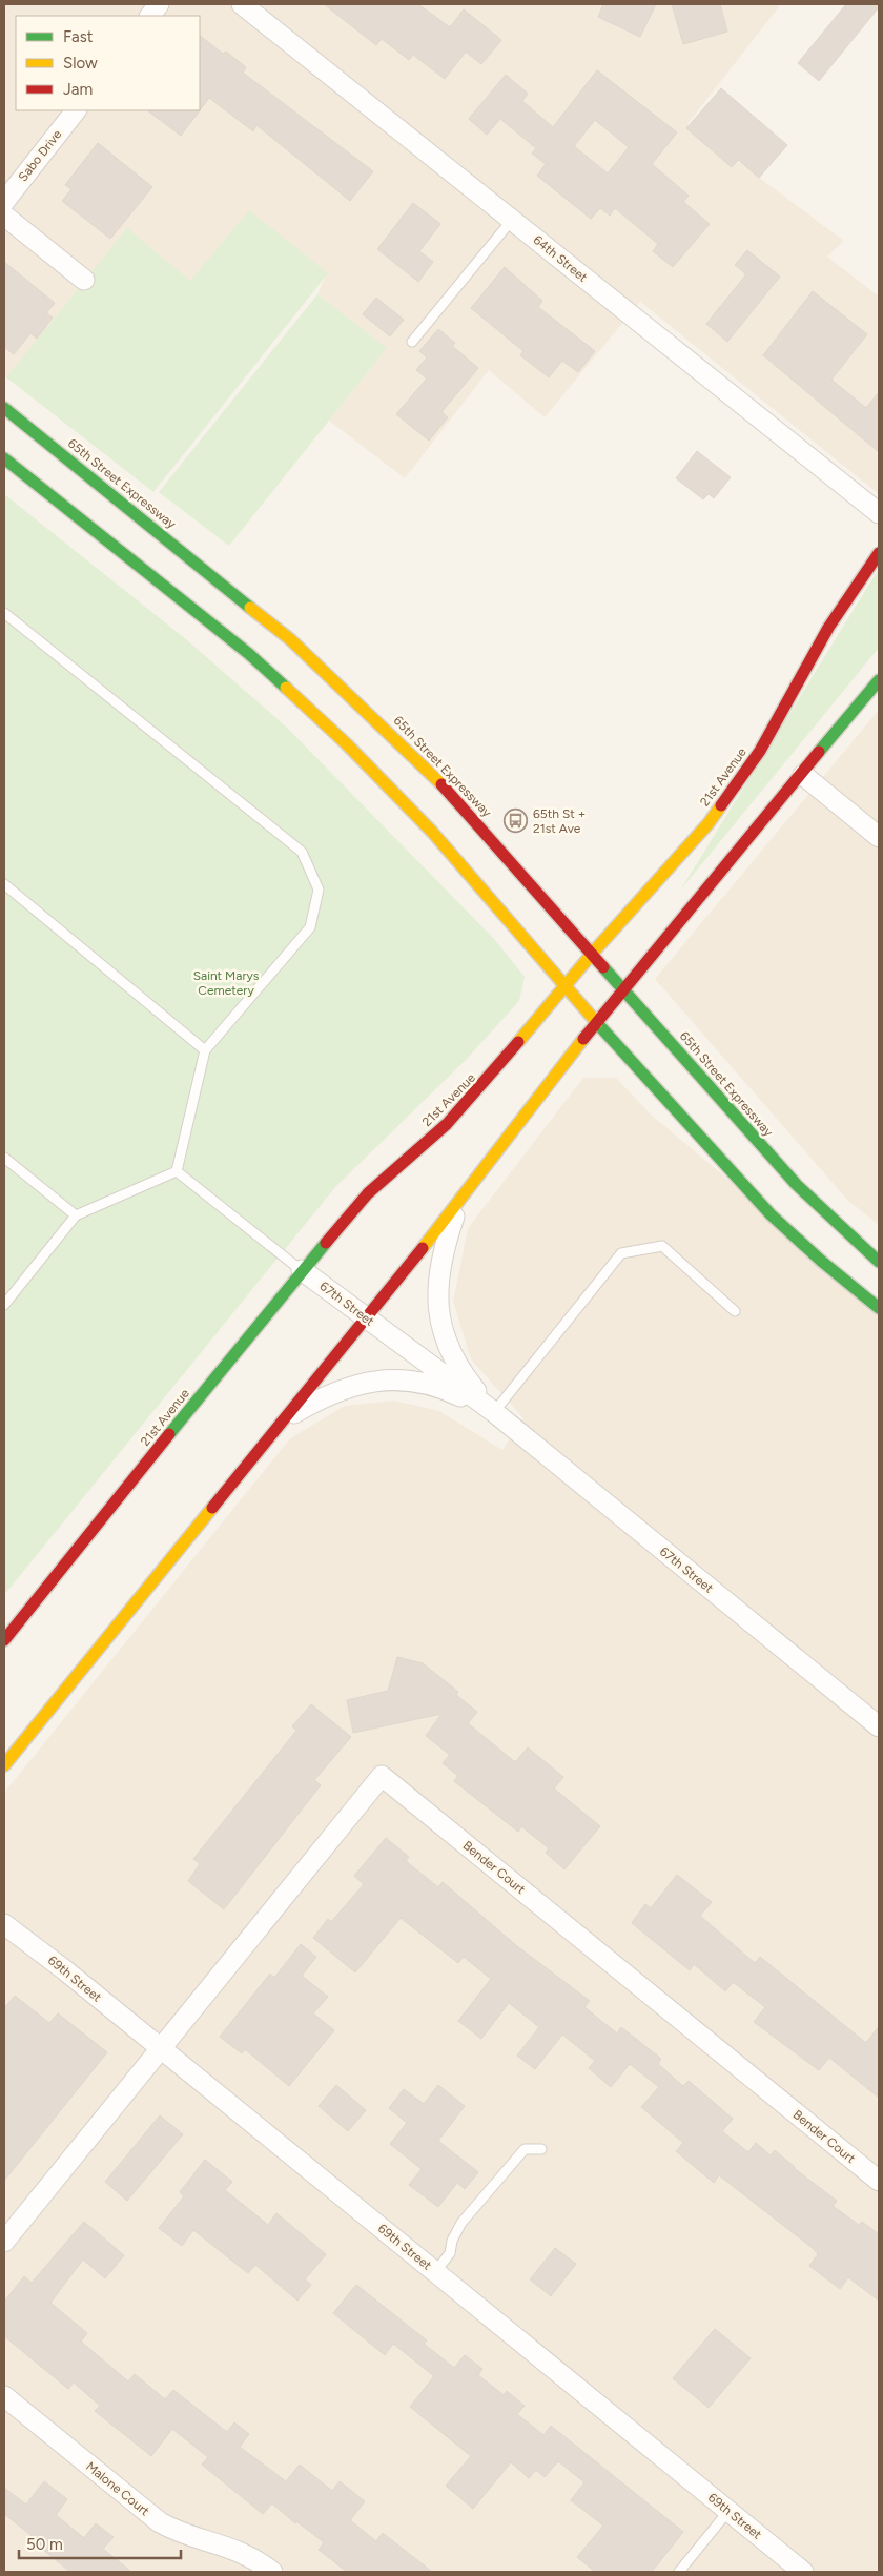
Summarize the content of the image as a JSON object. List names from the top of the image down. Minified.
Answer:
{"streets":{"street":["Sabo Drive","64th Street","65th Street Expressway","21st Avenue","67th Street","Bender Court","69th Street","Malone Court"]},"crossings":[["65th Street Expressway","21st Avenue"],["21st Avenue","67th Street"],["Bender Court","69th Street"]],"parks":["Saint Marys Cemetery"],"places":{"bus stop":["65th St + 21st Ave"]},"legend":["Fast","Slow","Jam"],"scale_bar":"50 m"}
